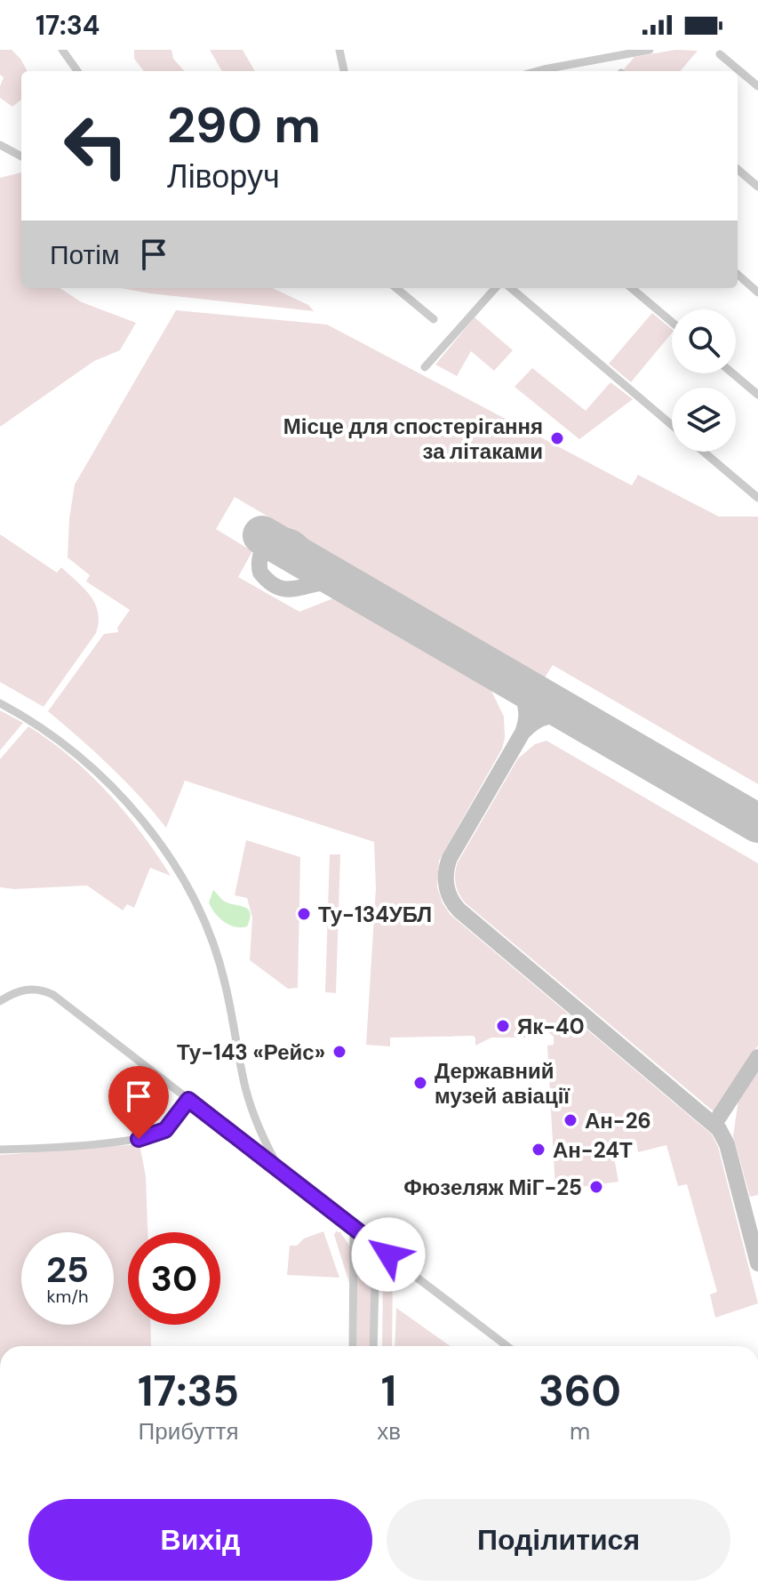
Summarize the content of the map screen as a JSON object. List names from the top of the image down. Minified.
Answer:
{"places":["Місце для спостерігання за літаками","Ту-134УБЛ","Як-40","Ту-143 «Рейс»","Державний музей авіації","Ан-26","Ан-24Т","Фюзеляж МіГ-25"],"page":{"status":"17:34","turn":["290 m","Ліворуч"],"then":"Потім","speed":"25 km/h","limit":"30","eta":["17:35","Прибуття","1","хв","360","m"],"buttons":["Вихід","Поділитися"]}}
